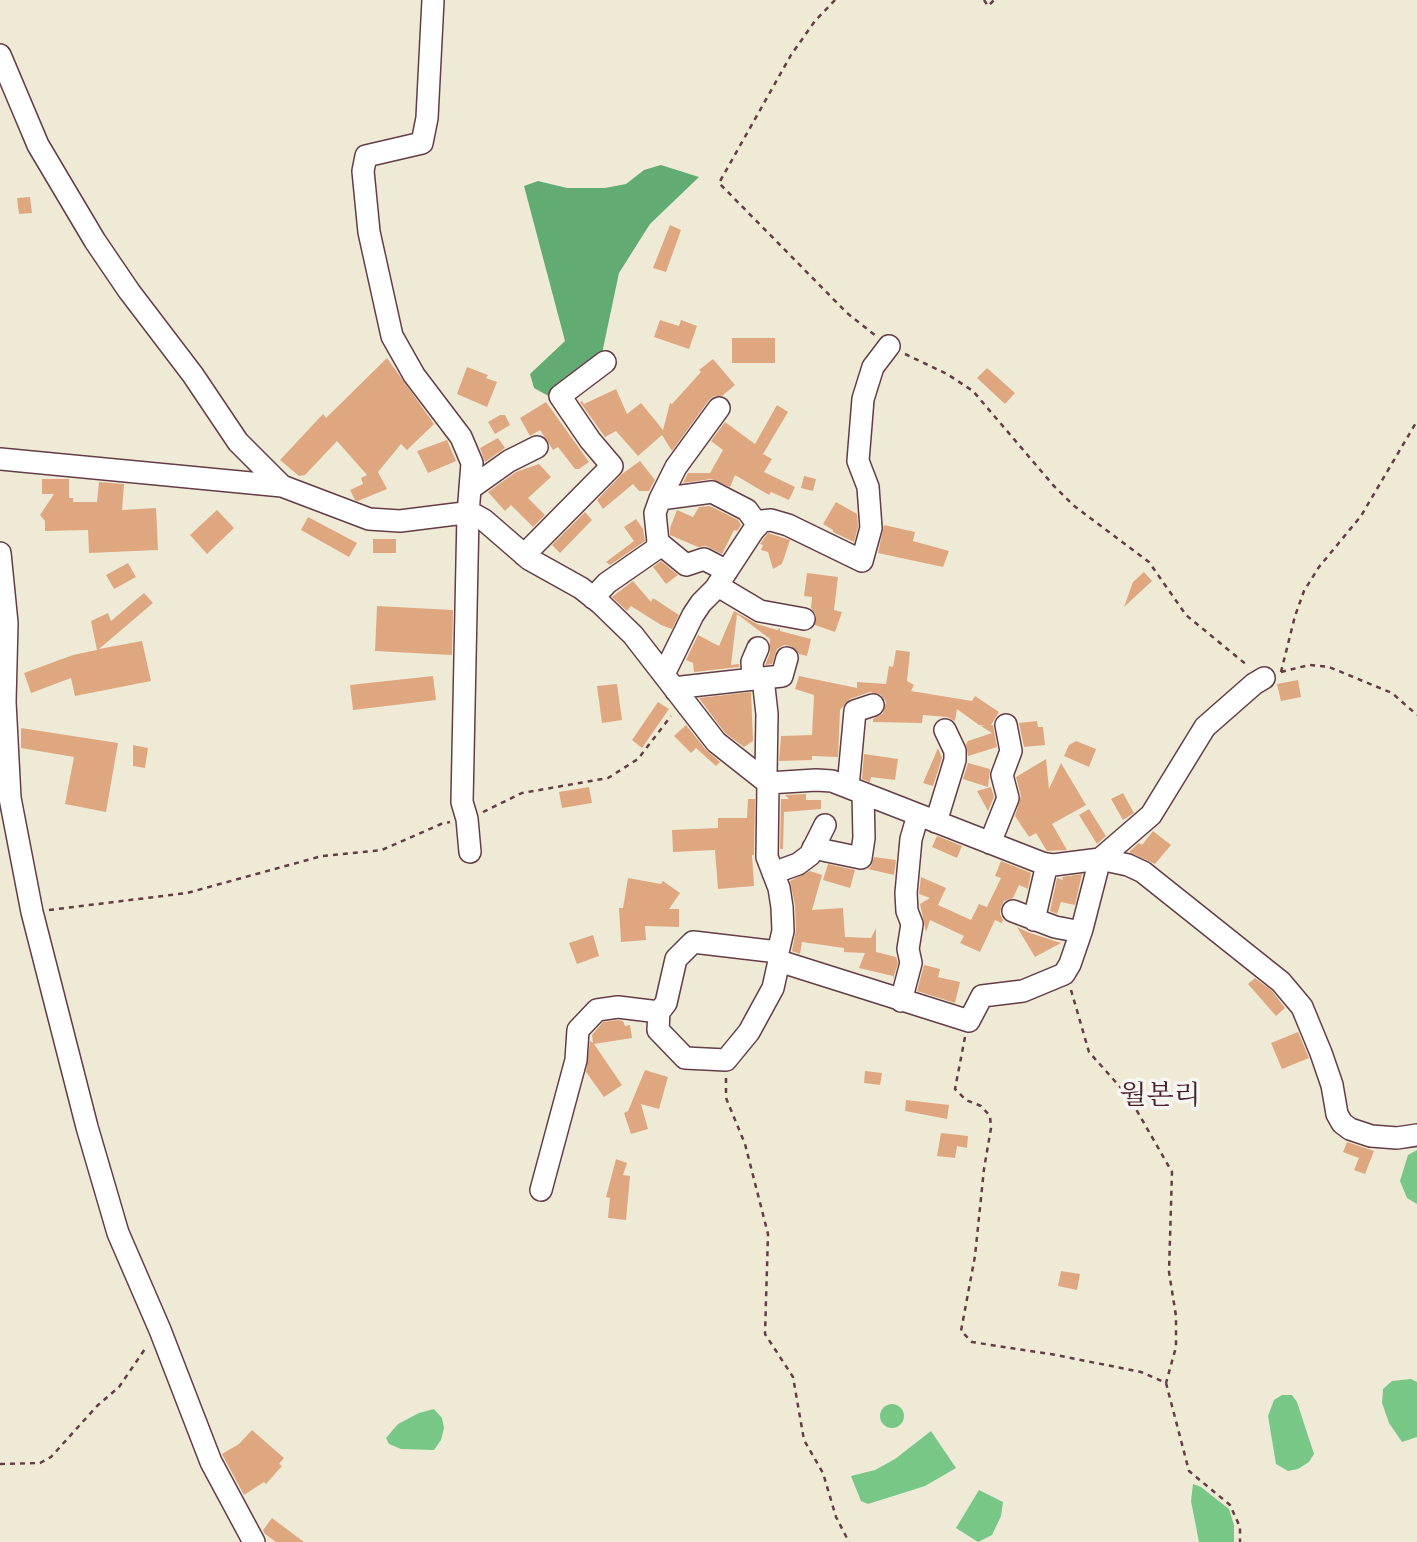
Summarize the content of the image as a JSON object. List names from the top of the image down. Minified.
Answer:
{"districts":["월본리"]}
